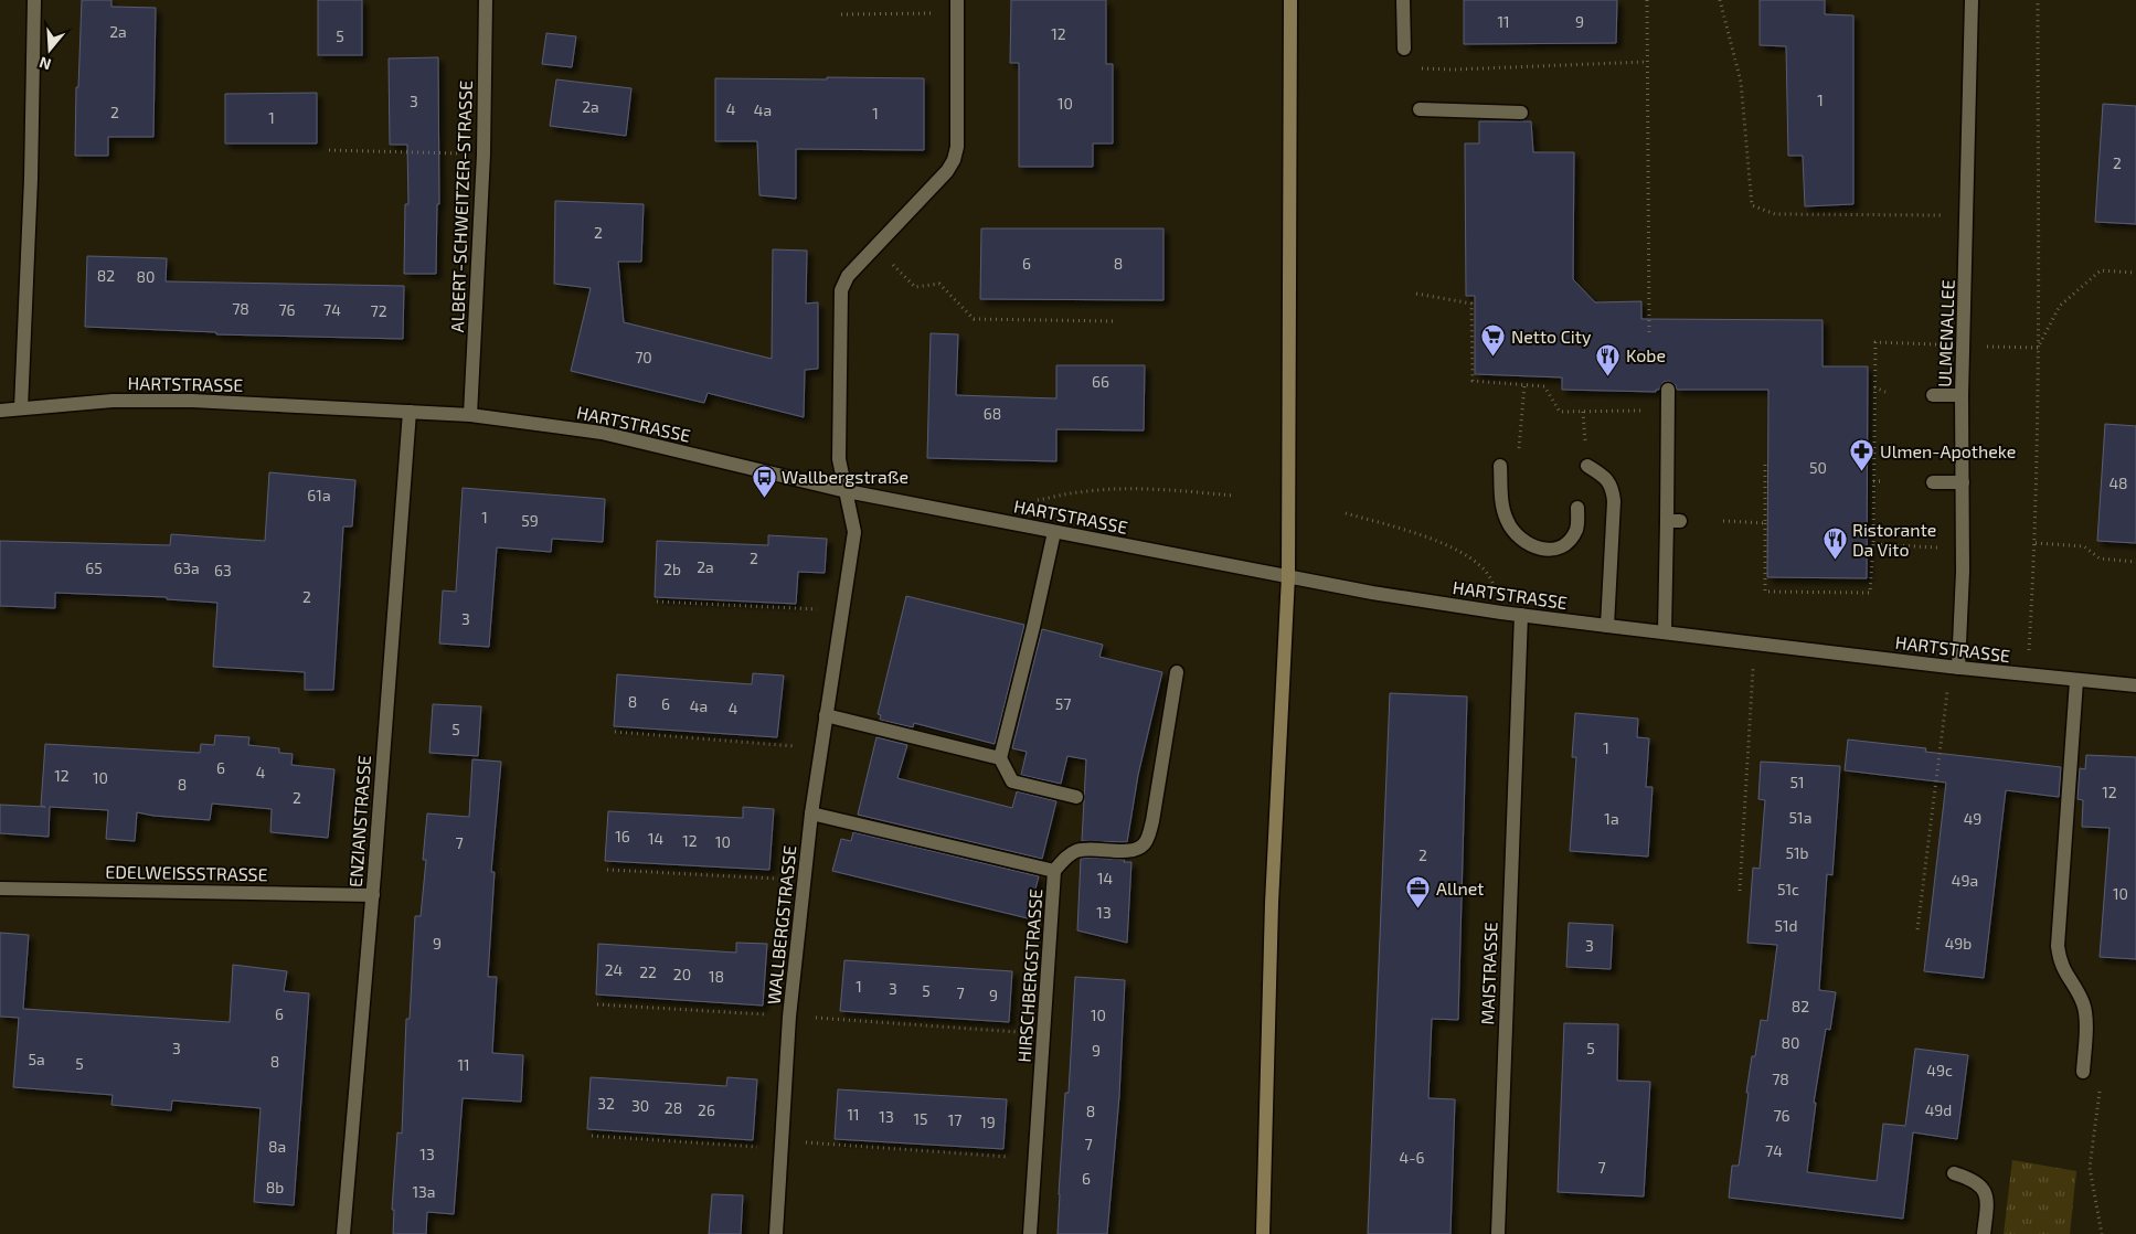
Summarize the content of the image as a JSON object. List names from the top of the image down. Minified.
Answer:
{"streets":{"street":["ALBERT-SCHWEITZER-STRASSE","ULMENALLEE","HARTSTRASSE","ENZIANSTRASSE","EDELWEISSSTRASSE","WALLBERGSTRASSE","MAISTRASSE","HIRSCHBERGSTRASSE"]},"crossings":[["ALBERT-SCHWEITZER-STRASSE","HARTSTRASSE"],["ULMENALLEE","HARTSTRASSE"],["HARTSTRASSE","ENZIANSTRASSE"],["HARTSTRASSE","WALLBERGSTRASSE"],["HARTSTRASSE","MAISTRASSE"],["ENZIANSTRASSE","EDELWEISSSTRASSE"],["WALLBERGSTRASSE","HIRSCHBERGSTRASSE"]],"places":{"supermarket":["Netto City"],"restaurant":["Kobe","Ristorante Da Vito"],"pharmacy":["Ulmen-Apotheke"],"bus stop":["Wallbergstraße"],"office":["Allnet"]},"house_numbers":["11","9","2a","12","5","1","3","10","2a","4","4a","2","1","1","2","2","6","8","82","80","78","76","74","72","70","66","68","50","48","61a","1","59","2","2a","65","63a","2b","63","2","3","8","6","57","4a","4","5","1","6","4","12","10","51","8","12","2","51a","1a","49","16","14","12","10","7","51b","2","14","49a","51c","10","13","51d","9","49b","3","24","22","20","18","1","3","5","7","9","82","6","10","80","3","5","9","5a","8","5","11","49c","78","32","30","28","26","49d","8","11","76","13","15","17","19","7","8a","74","13","4-6","7","6","8b","13a"],"north":"bottom"}
